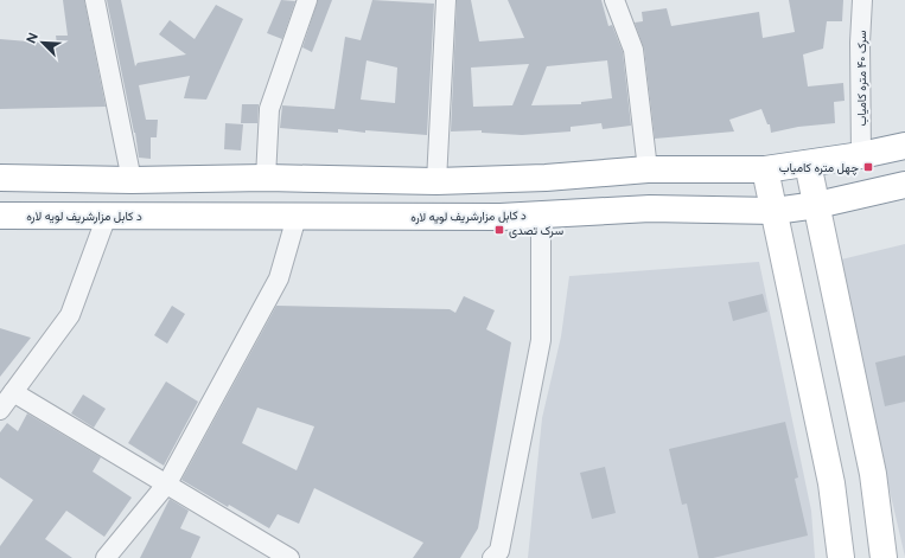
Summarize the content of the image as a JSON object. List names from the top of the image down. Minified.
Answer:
{"streets":{"main road":["د کابل مزارشریف لویه لاره"],"street":["سرک ۴۰ متره کامیاب"]},"places":{"transit":["چهل متره کامیاب","سرک تصدی"]},"north":"top left"}
